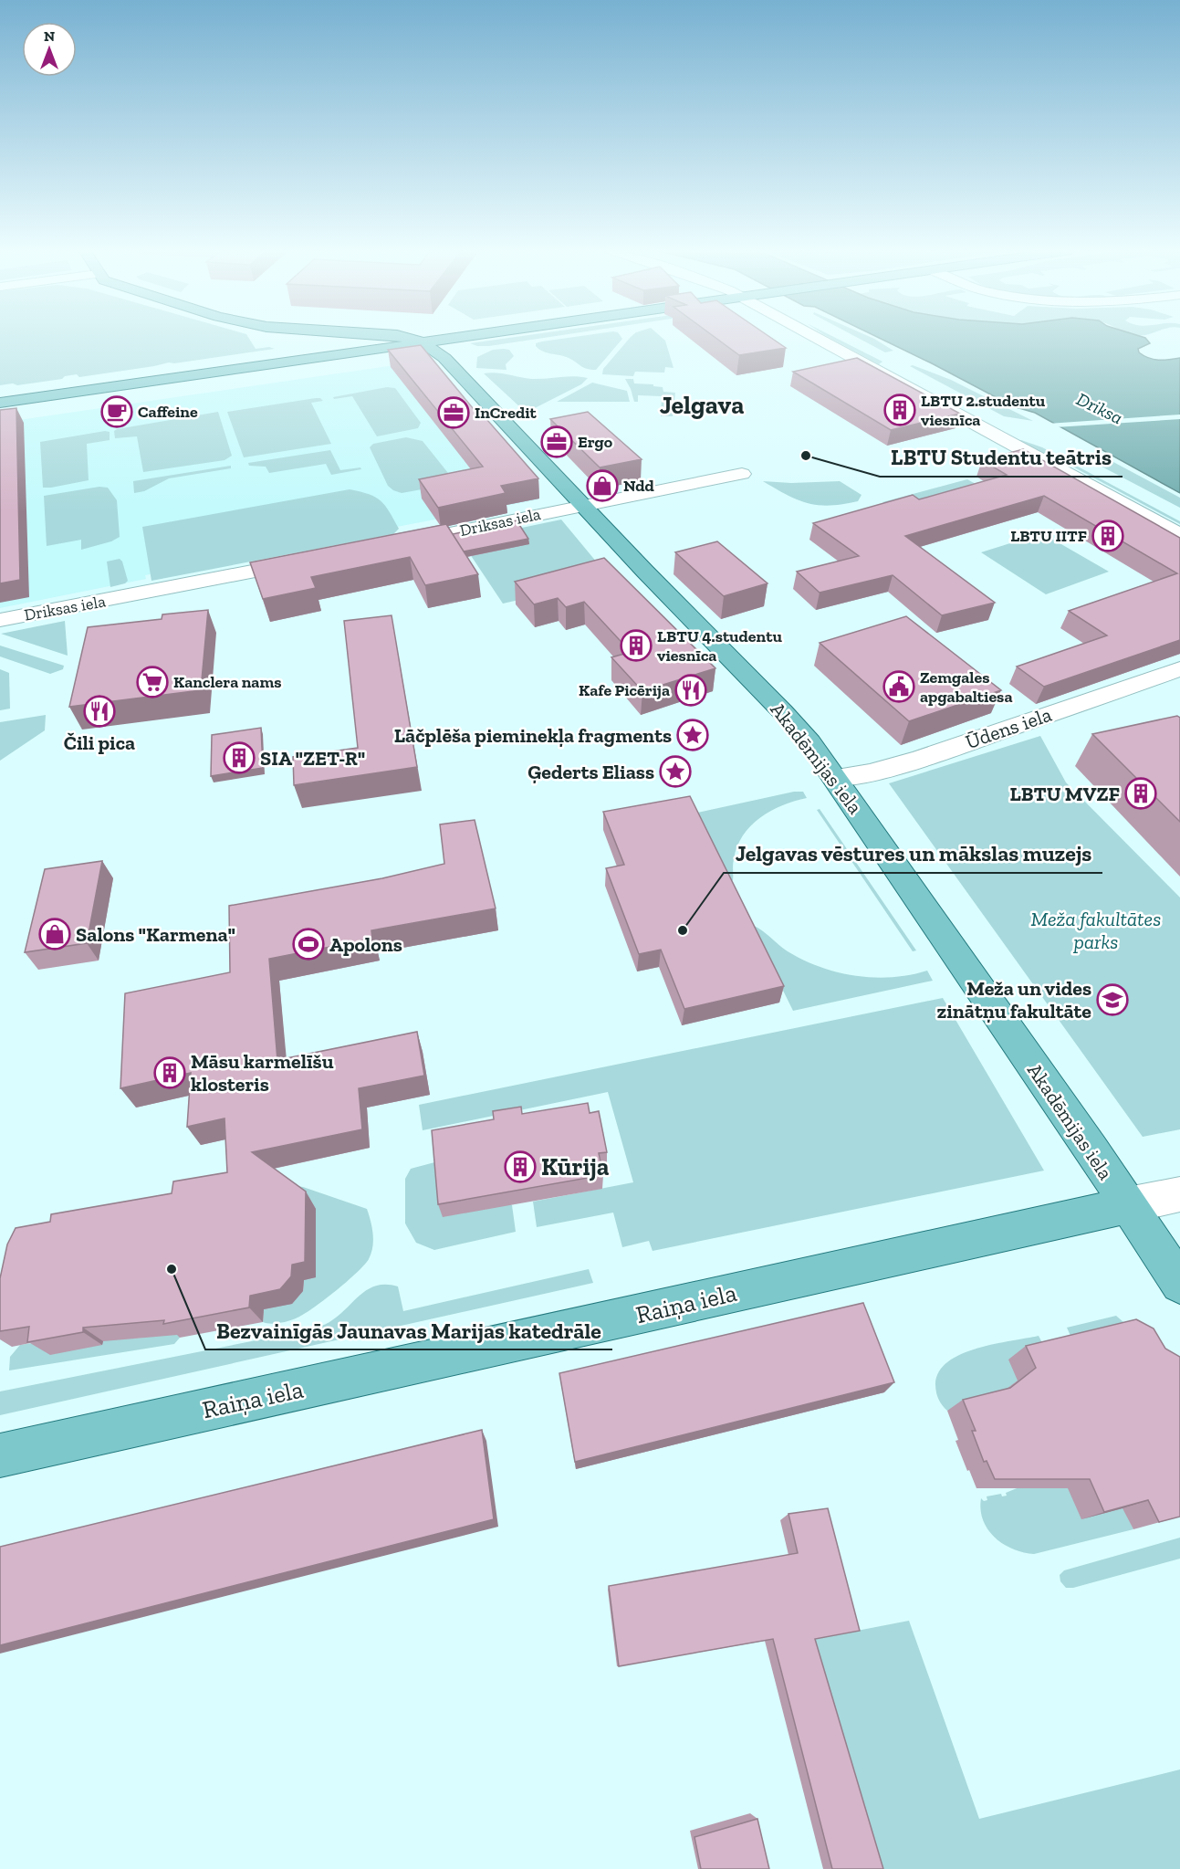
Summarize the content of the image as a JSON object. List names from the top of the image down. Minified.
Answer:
{"streets":{"main road":["Akadēmijas iela","Raiņa iela"],"street":["Driksas iela","Ūdens iela"]},"crossings":[["Driksas iela","Akadēmijas iela"],["Ūdens iela","Akadēmijas iela"],["Akadēmijas iela","Raiņa iela"]],"districts":["Jelgava"],"water":["Driksa"],"parks":["Meža fakultātes parks"],"places":{"building":["LBTU 2.studentu viesnīca","LBTU IITF","LBTU 4.studentu viesnīca","SIA \"ZET-R\"","LBTU MVZF","Māsu karmelīšu klosteris","Kūrija"],"cafe":["Caffeine"],"office":["InCredit","Ergo"],"other":["LBTU Studentu teātris","Jelgavas vēstures un mākslas muzejs","Bezvainīgās Jaunavas Marijas katedrāle"],"shop":["Ndd","Salons \"Karmena\""],"supermarket":["Kanclera nams"],"public building":["Zemgales apgabaltiesa"],"restaurant":["Kafe Picērija","Čili pica"],"place":["Lāčplēša pieminekļa fragments","Ģederts Eliass"],"sports":["Apolons"],"school or university":["Meža un vides zinātņu fakultāte"]},"north":"top"}
